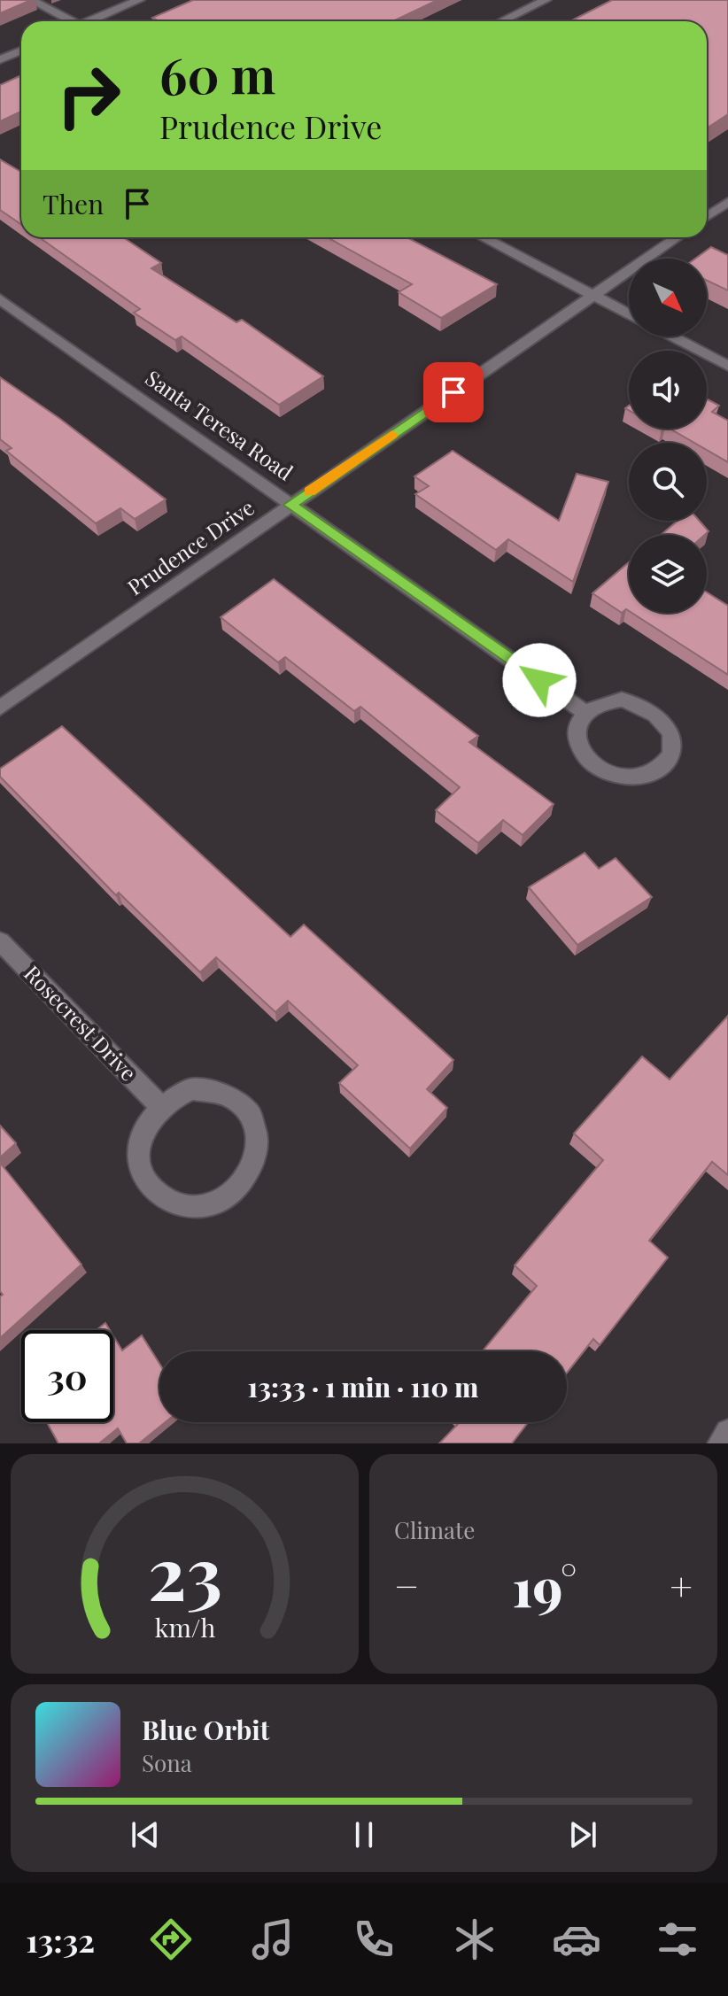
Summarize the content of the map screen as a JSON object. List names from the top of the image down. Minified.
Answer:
{"streets":{"street":["Santa Teresa Road","Prudence Drive","Rosecrest Drive"]},"crossings":[["Santa Teresa Road","Prudence Drive"]],"north":"bottom right","page":{"turn":["60 m","Prudence Drive"],"then":"Then","limit":"30","trip":"13:33 · 1 min · 110 m","tile":"Climate","heat":["−","19°","+"],"song":["Blue Orbit","Sona"],"tabs":"13:32","gauge":["23","km/h"]}}
